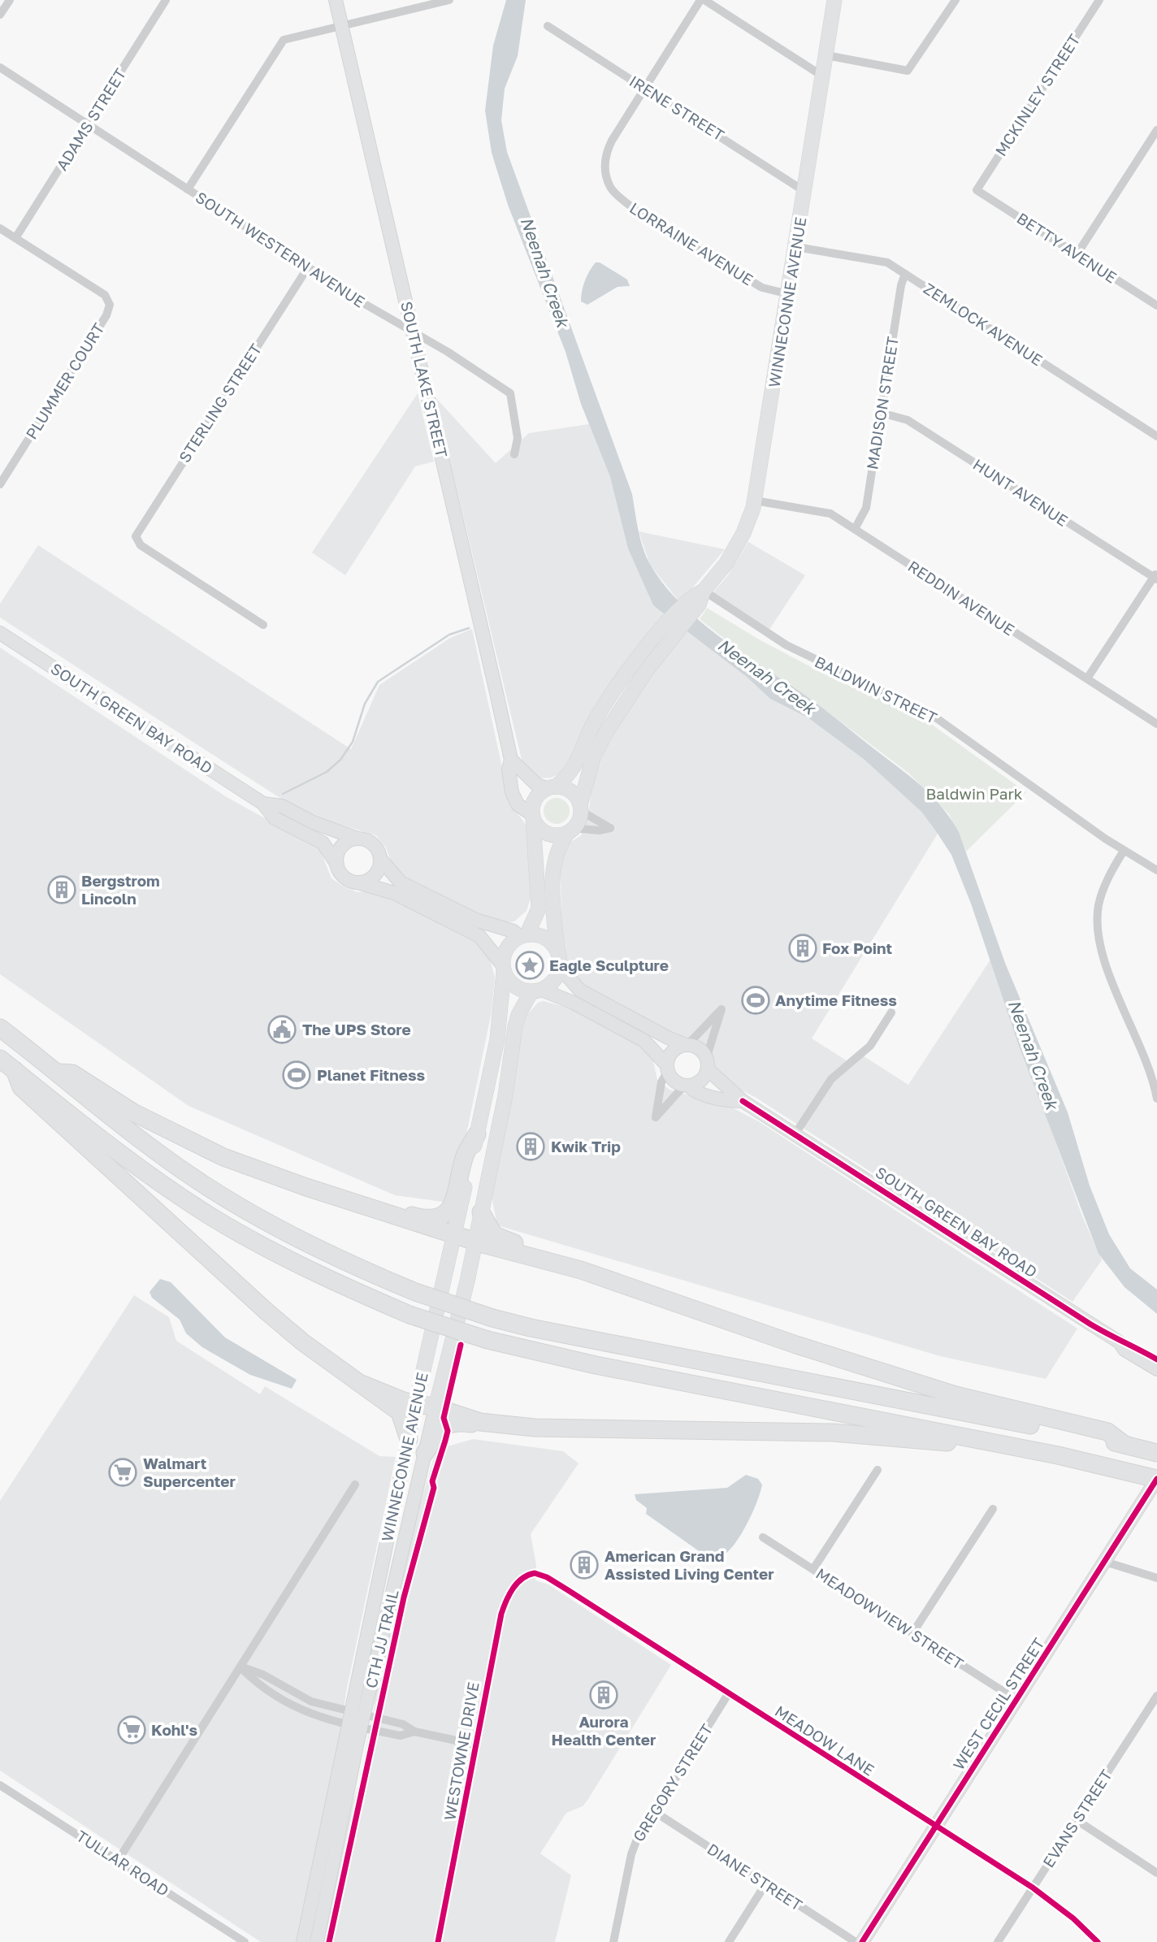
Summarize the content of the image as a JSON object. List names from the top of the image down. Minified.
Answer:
{"streets":{"main road":["WINNECONNE AVENUE","SOUTH LAKE STREET","SOUTH GREEN BAY ROAD","WEST CECIL STREET"],"street":["MCKINLEY STREET","IRENE STREET","ADAMS STREET","LORRAINE AVENUE","BETTY AVENUE","SOUTH WESTERN AVENUE","ZEMLOCK AVENUE","PLUMMER COURT","STERLING STREET","MADISON STREET","HUNT AVENUE","REDDIN AVENUE","BALDWIN STREET","MEADOWVIEW STREET","MEADOW LANE","WESTOWNE DRIVE","GREGORY STREET","EVANS STREET","TULLAR ROAD","DIANE STREET"],"cycle path":["CTH JJ TRAIL"]},"crossings":[["MCKINLEY STREET","BETTY AVENUE"],["IRENE STREET","LORRAINE AVENUE"],["IRENE STREET","WINNECONNE AVENUE"],["ADAMS STREET","SOUTH WESTERN AVENUE"],["ADAMS STREET","PLUMMER COURT"],["LORRAINE AVENUE","WINNECONNE AVENUE"],["SOUTH WESTERN AVENUE","SOUTH LAKE STREET"],["SOUTH WESTERN AVENUE","STERLING STREET"],["WINNECONNE AVENUE","ZEMLOCK AVENUE"],["WINNECONNE AVENUE","SOUTH LAKE STREET"],["WINNECONNE AVENUE","REDDIN AVENUE"],["WINNECONNE AVENUE","BALDWIN STREET"],["ZEMLOCK AVENUE","MADISON STREET"],["MADISON STREET","HUNT AVENUE"],["MADISON STREET","REDDIN AVENUE"],["MEADOWVIEW STREET","WEST CECIL STREET"],["WEST CECIL STREET","MEADOW LANE"],["MEADOW LANE","WESTOWNE DRIVE"],["MEADOW LANE","GREGORY STREET"],["MEADOW LANE","EVANS STREET"],["GREGORY STREET","DIANE STREET"]],"water":["Neenah Creek"],"parks":["Baldwin Park"],"places":{"building":["Bergstrom Lincoln","Fox Point","Kwik Trip","American Grand Assisted Living Center","Aurora Health Center"],"place":["Eagle Sculpture"],"sports":["Anytime Fitness","Planet Fitness"],"public building":["The UPS Store"],"supermarket":["Walmart Supercenter","Kohl's"]}}
